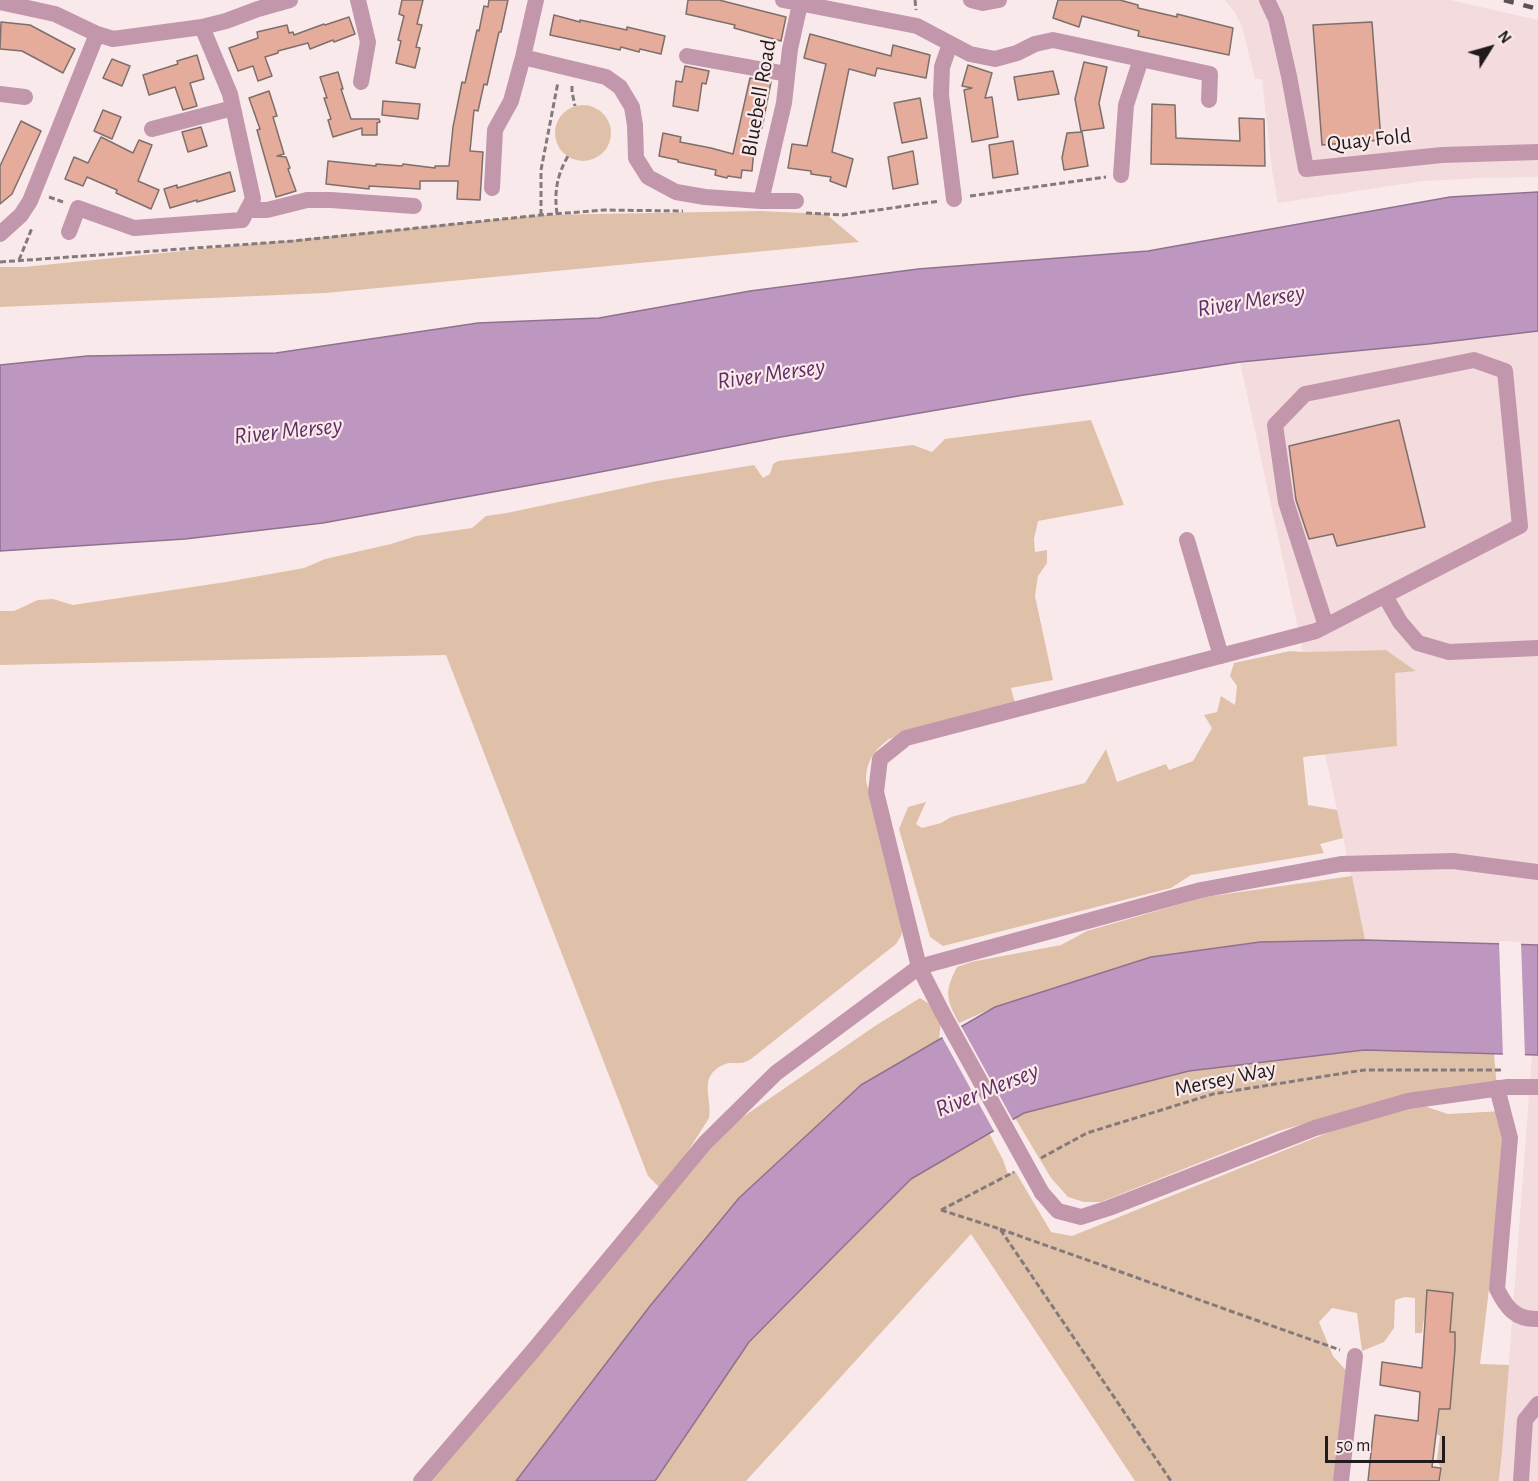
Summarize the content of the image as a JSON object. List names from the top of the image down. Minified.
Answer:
{"streets":{"street":["Bluebell Road","Quay Fold"],"path":["Mersey Way"]},"water":["River Mersey"],"scale_bar":"50 m","north":"top right"}
